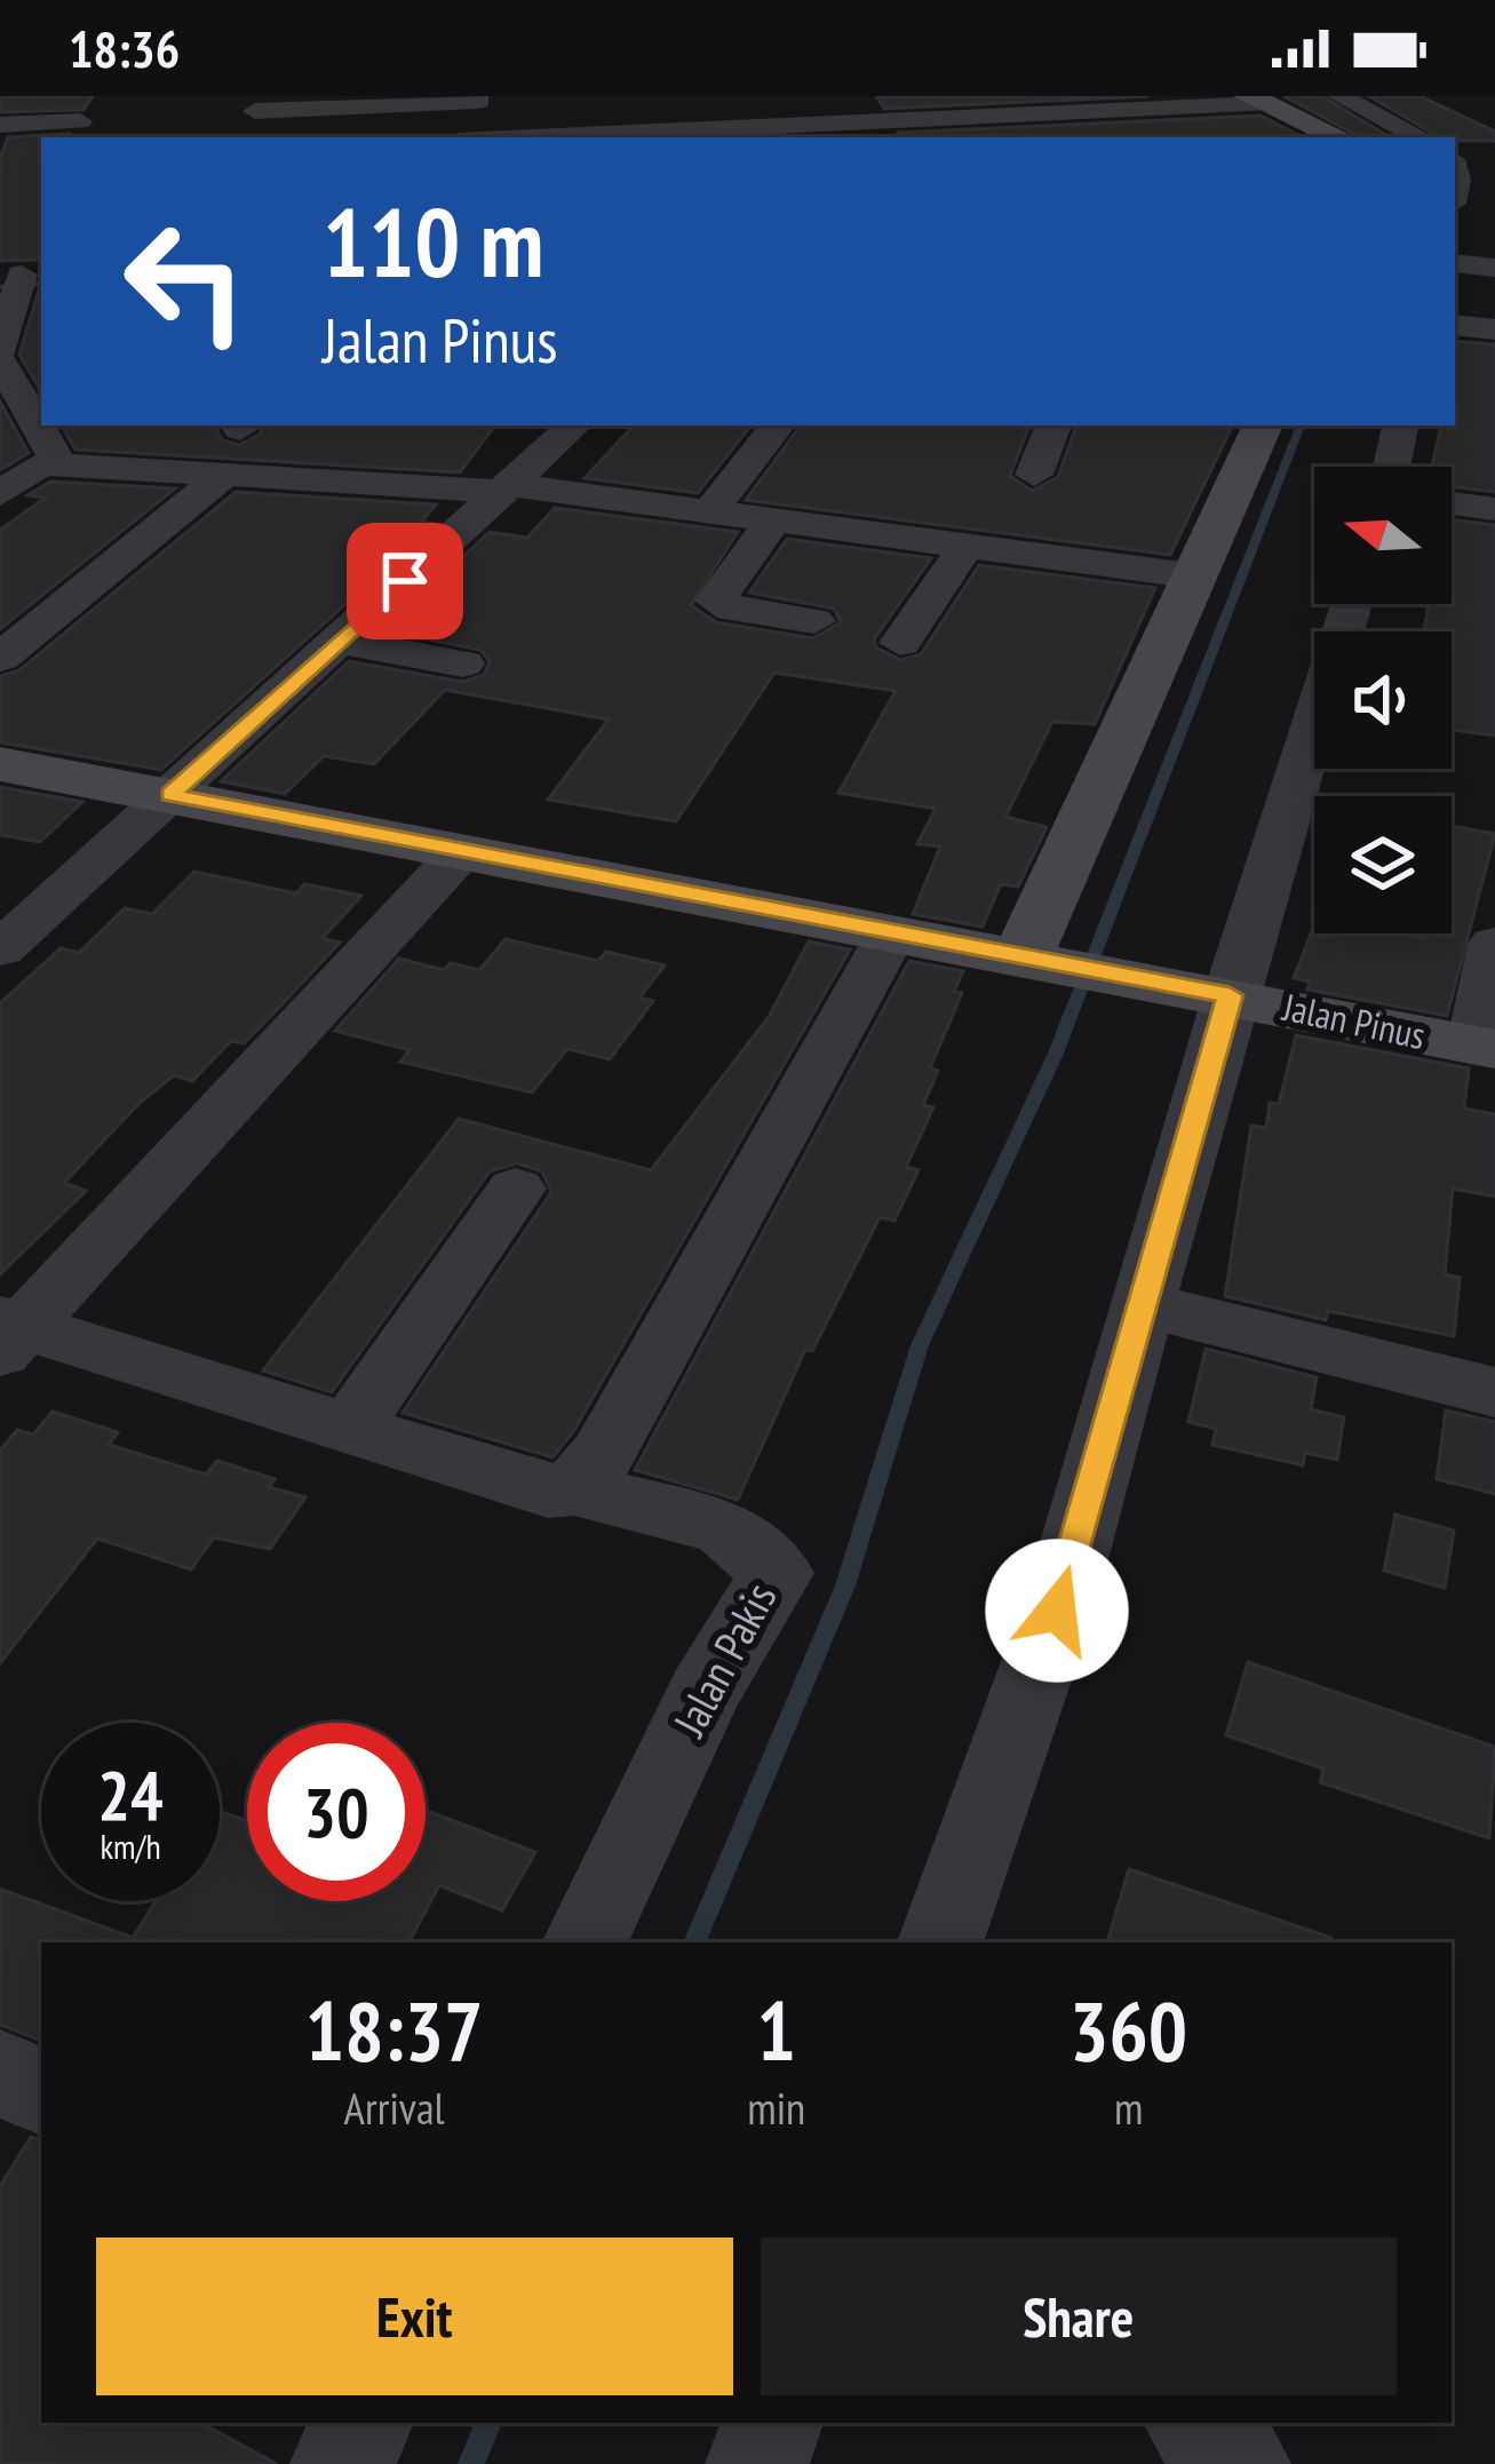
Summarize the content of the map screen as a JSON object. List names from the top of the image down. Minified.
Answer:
{"streets":{"street":["Jalan Pinus","Jalan Pakis"]},"north":"left","page":{"status":"18:36","turn":["110 m","Jalan Pinus"],"speed":"24 km/h","limit":"30","eta":["18:37","Arrival","1","min","360","m"],"buttons":["Exit","Share"]}}
